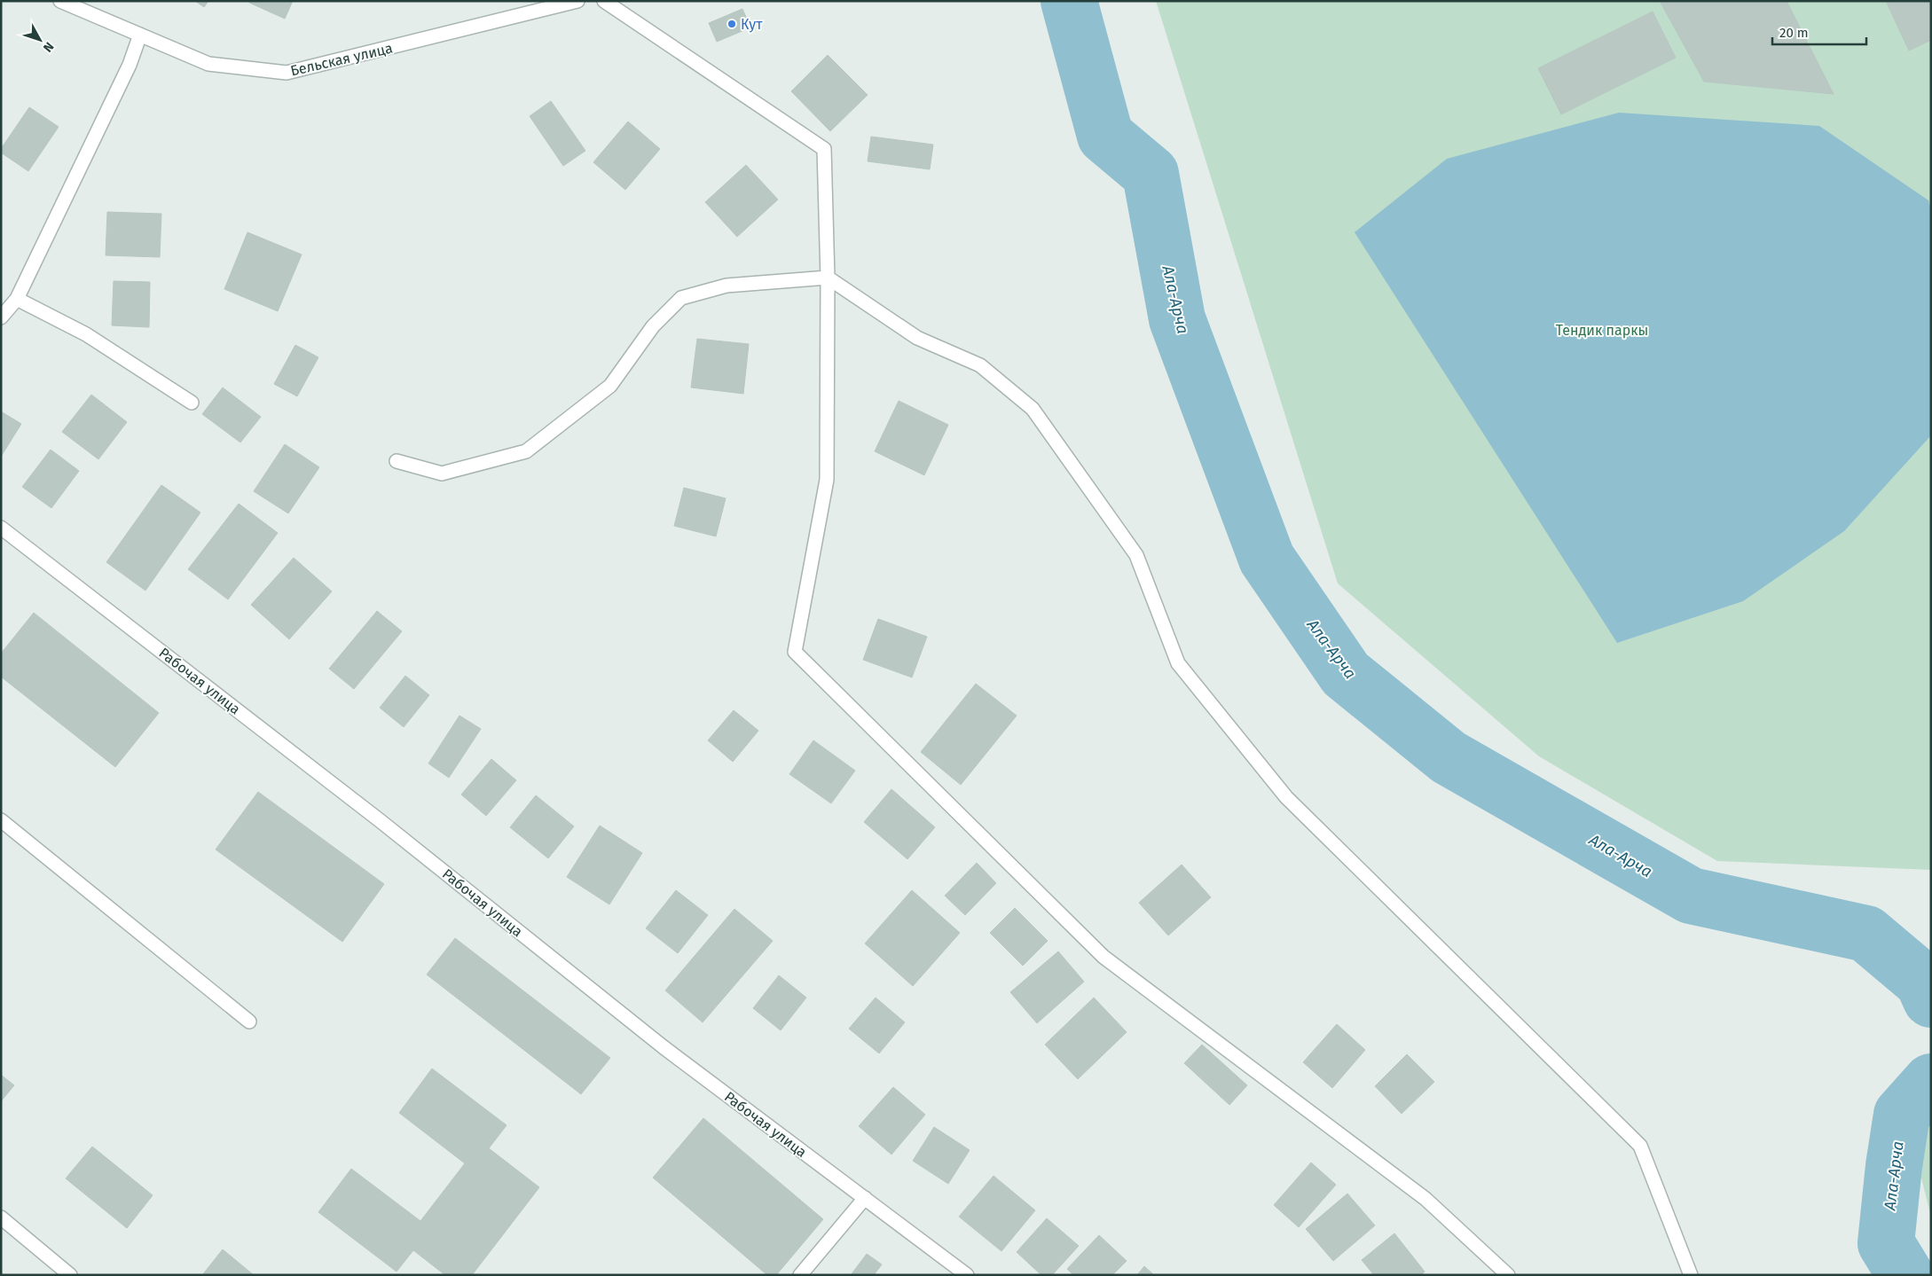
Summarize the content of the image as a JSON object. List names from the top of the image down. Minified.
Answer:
{"streets":{"street":["Бельская улица","Рабочая улица"]},"water":["Ала-Арча"],"parks":["Тендик паркы"],"places":["Кут"],"scale_bar":"20 m","north":"bottom right"}
